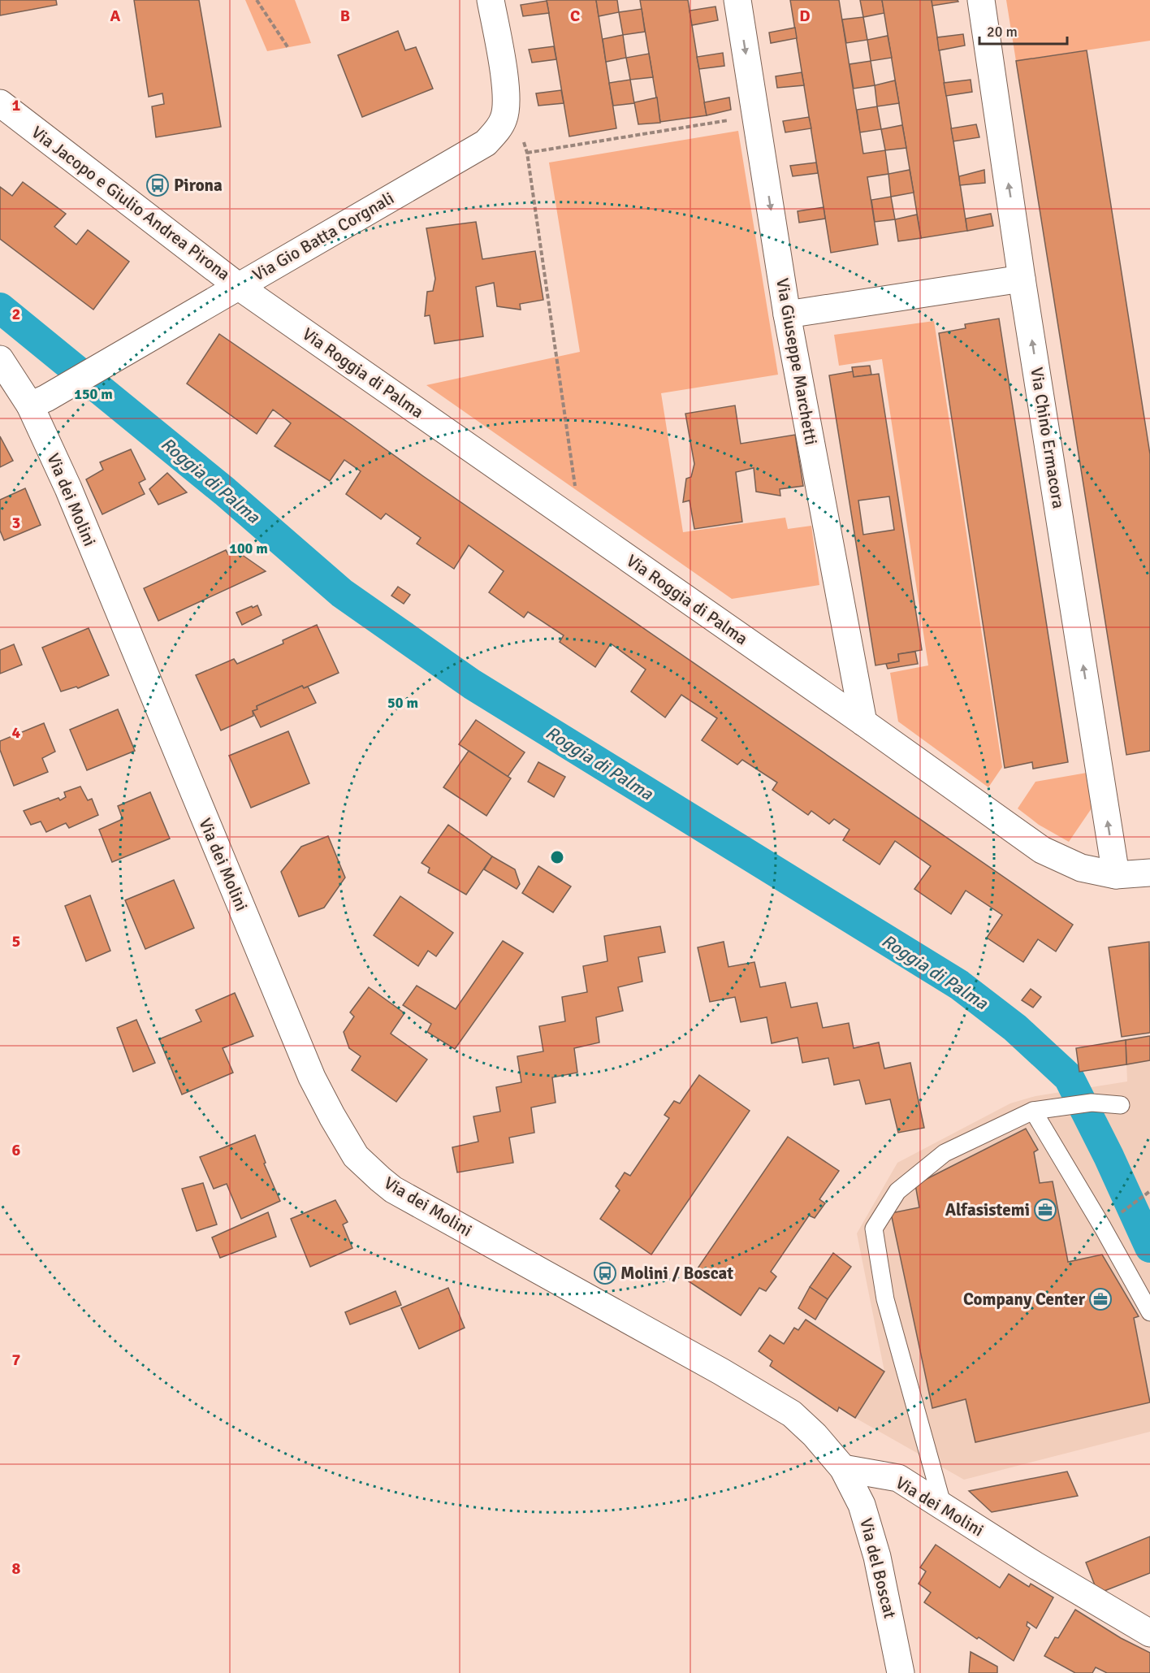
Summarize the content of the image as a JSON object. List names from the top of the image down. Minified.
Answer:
{"streets":{"street":["Via Jacopo e Giulio Andrea Pirona","Via Gio Batta Corgnali","Via Giuseppe Marchetti","Via Roggia di Palma","Via Chino Ermacora","Via dei Molini","Via del Boscat"]},"crossings":[["Via Jacopo e Giulio Andrea Pirona","Via Gio Batta Corgnali"],["Via Jacopo e Giulio Andrea Pirona","Via Roggia di Palma"],["Via Gio Batta Corgnali","Via Roggia di Palma"],["Via Gio Batta Corgnali","Via dei Molini"],["Via Giuseppe Marchetti","Via Roggia di Palma"],["Via Roggia di Palma","Via Chino Ermacora"],["Via dei Molini","Via del Boscat"]],"one_way":["Via Giuseppe Marchetti","Via Chino Ermacora"],"water":["Roggia di Palma"],"places":{"bus stop":["Pirona","Molini / Boscat"],"office":["Alfasistemi","Company Center"]},"scale_bar":"20 m","grid":{"columns":["A","B","C","D"],"rows":["1","2","3","4","5","6","7","8"]},"rings":["150 m","100 m","50 m"]}
